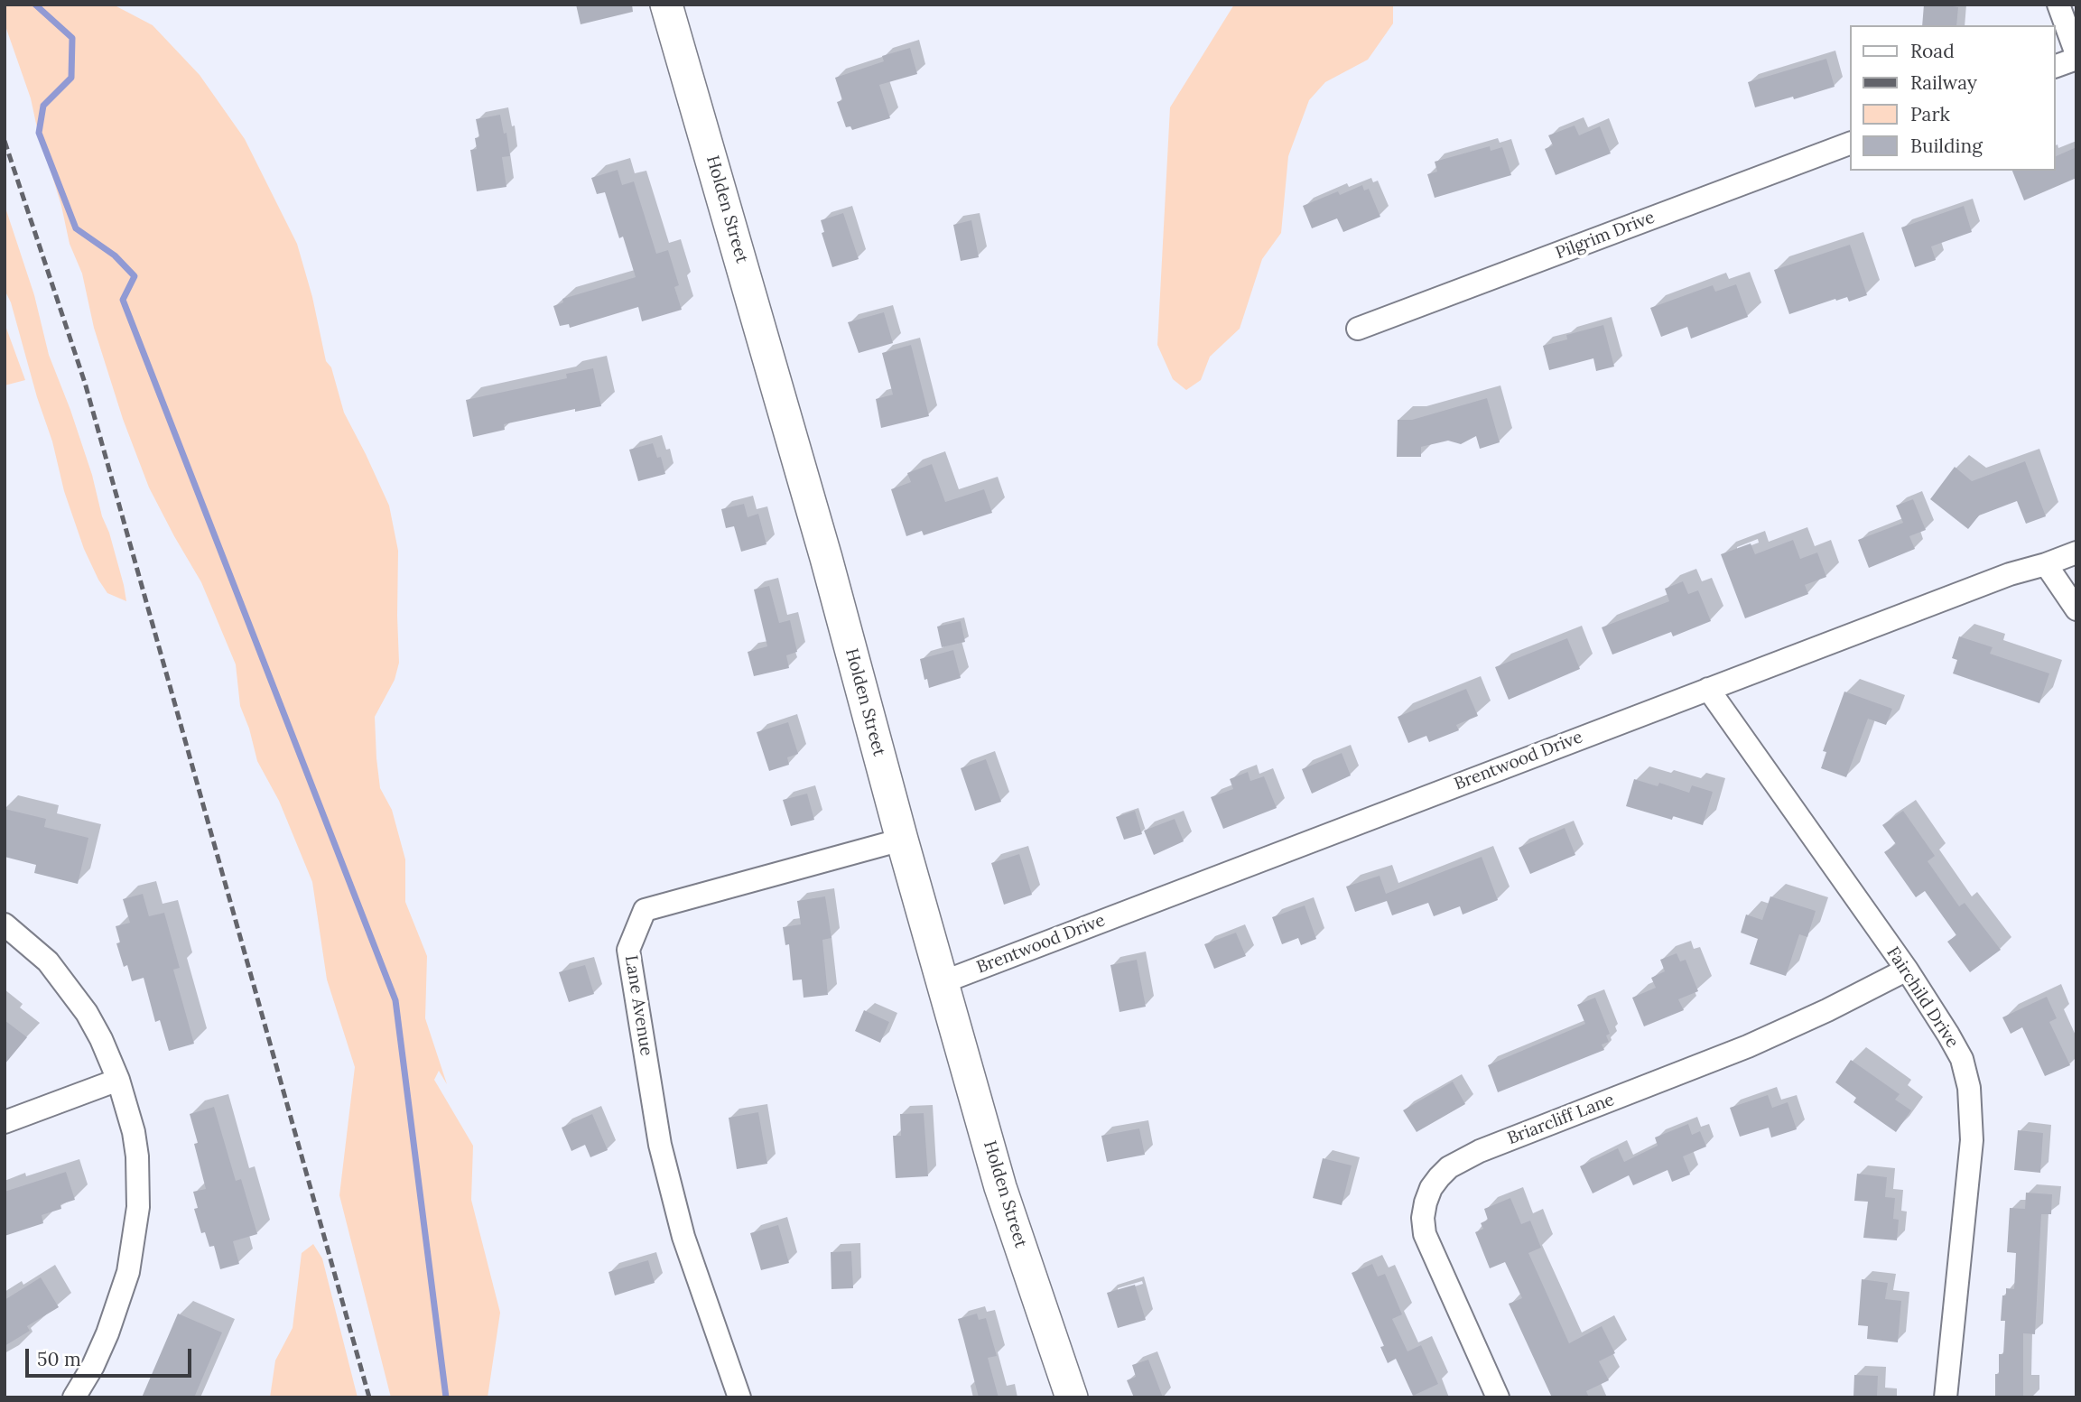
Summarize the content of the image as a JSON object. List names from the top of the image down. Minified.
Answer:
{"streets":{"main road":["Holden Street"],"street":["Pilgrim Drive","Brentwood Drive","Fairchild Drive","Lane Avenue","Briarcliff Lane"]},"crossings":[["Holden Street","Brentwood Drive"],["Holden Street","Lane Avenue"],["Brentwood Drive","Fairchild Drive"],["Fairchild Drive","Briarcliff Lane"]],"legend":["Road","Railway","Park","Building"],"scale_bar":"50 m"}
